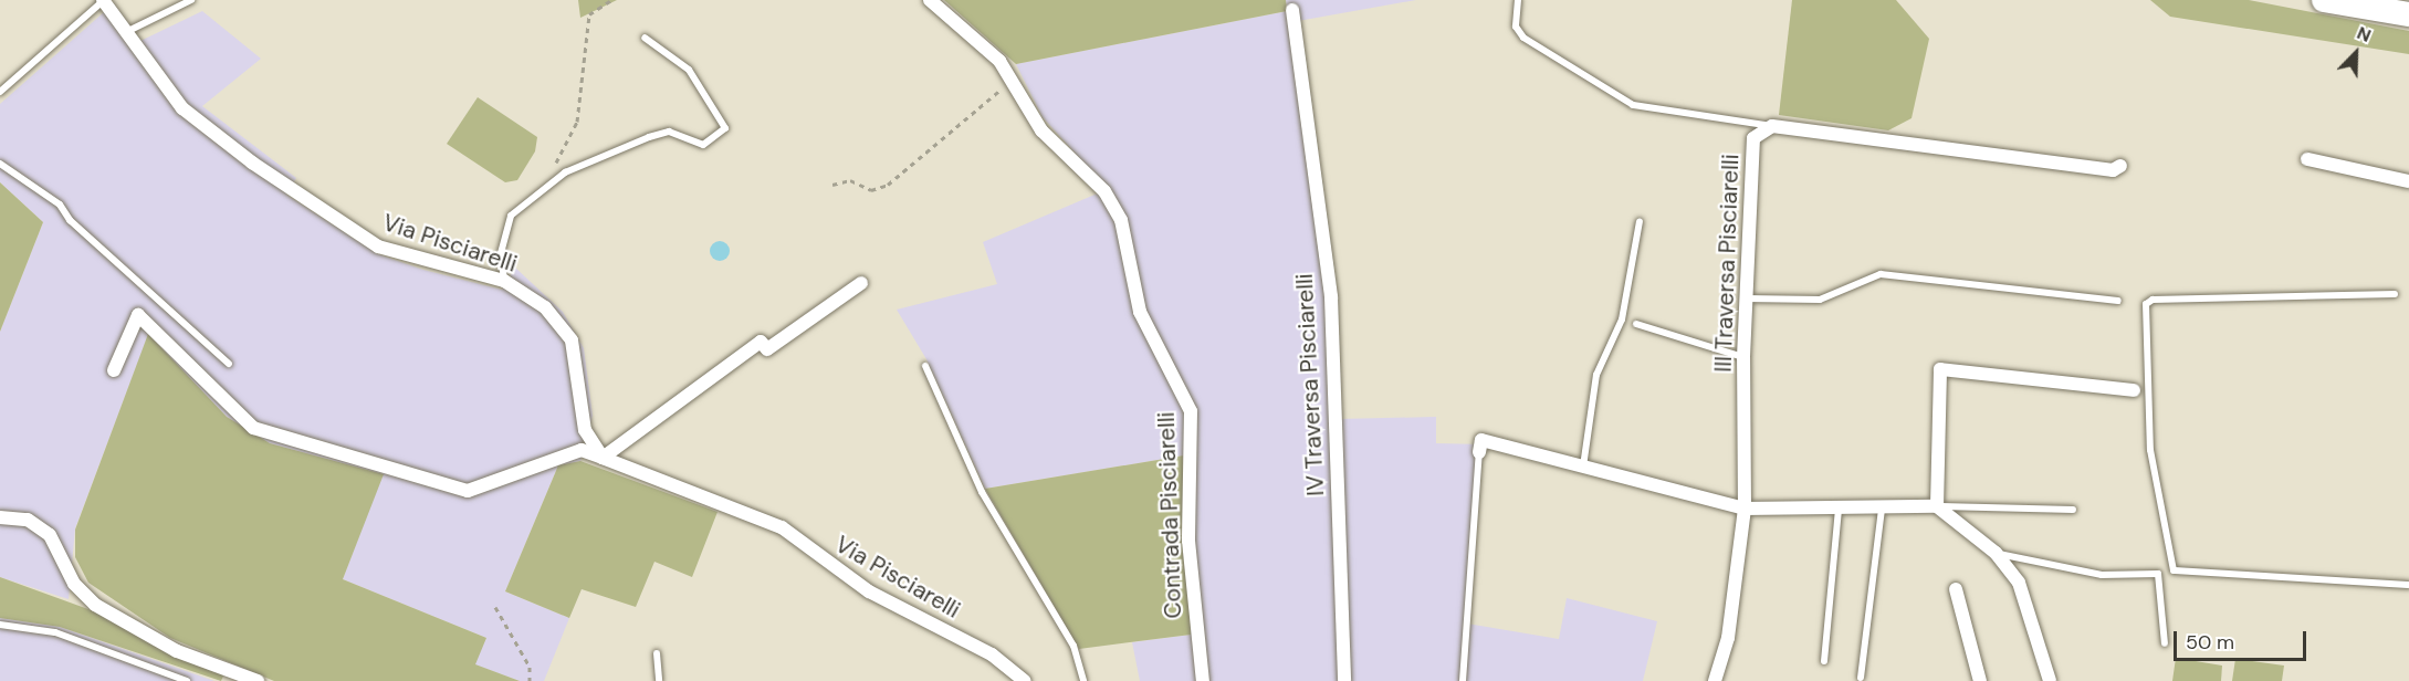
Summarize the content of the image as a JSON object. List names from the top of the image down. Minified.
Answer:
{"streets":{"street":["Via Pisciarelli","III Traversa Pisciarelli","IV Traversa Pisciarelli","Contrada Pisciarelli"]},"scale_bar":"50 m","north":"top right"}
